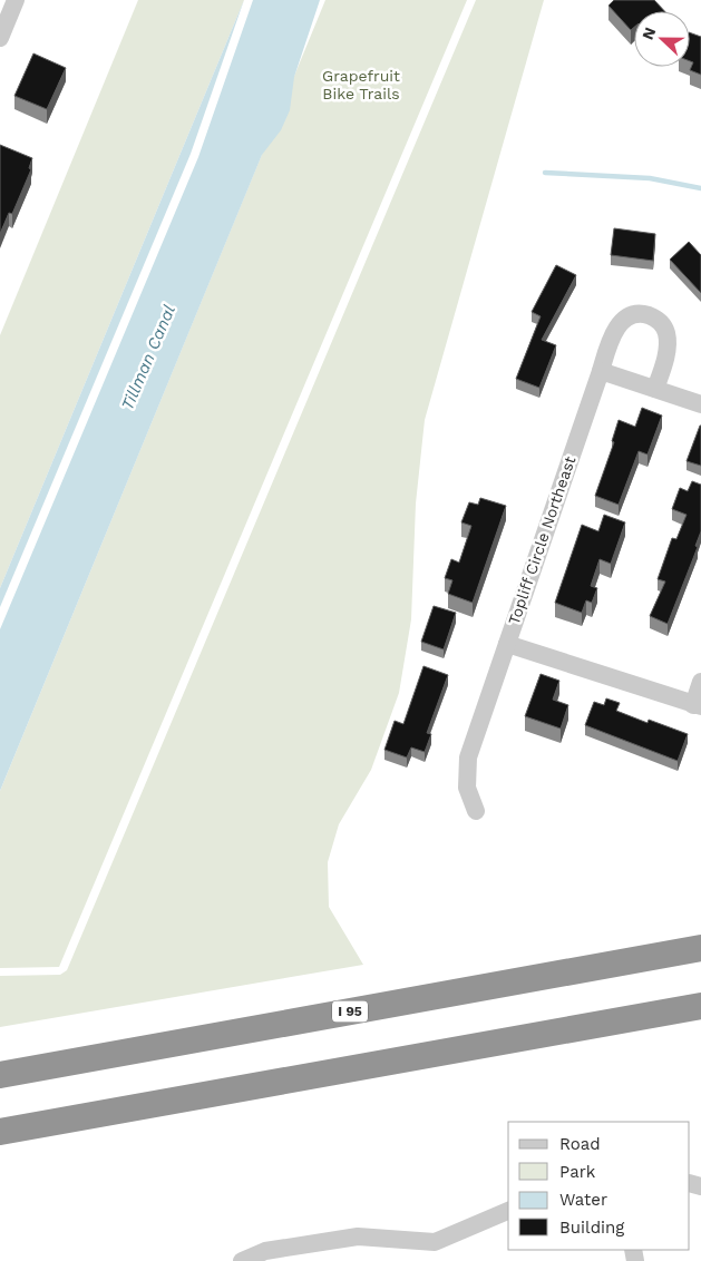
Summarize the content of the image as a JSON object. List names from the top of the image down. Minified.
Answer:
{"streets":{"highway":["I 95"],"street":["Topliff Circle Northeast"]},"water":["Tillman Canal"],"parks":["Grapefruit Bike Trails"],"legend":["Road","Park","Water","Building"],"north":"left"}
